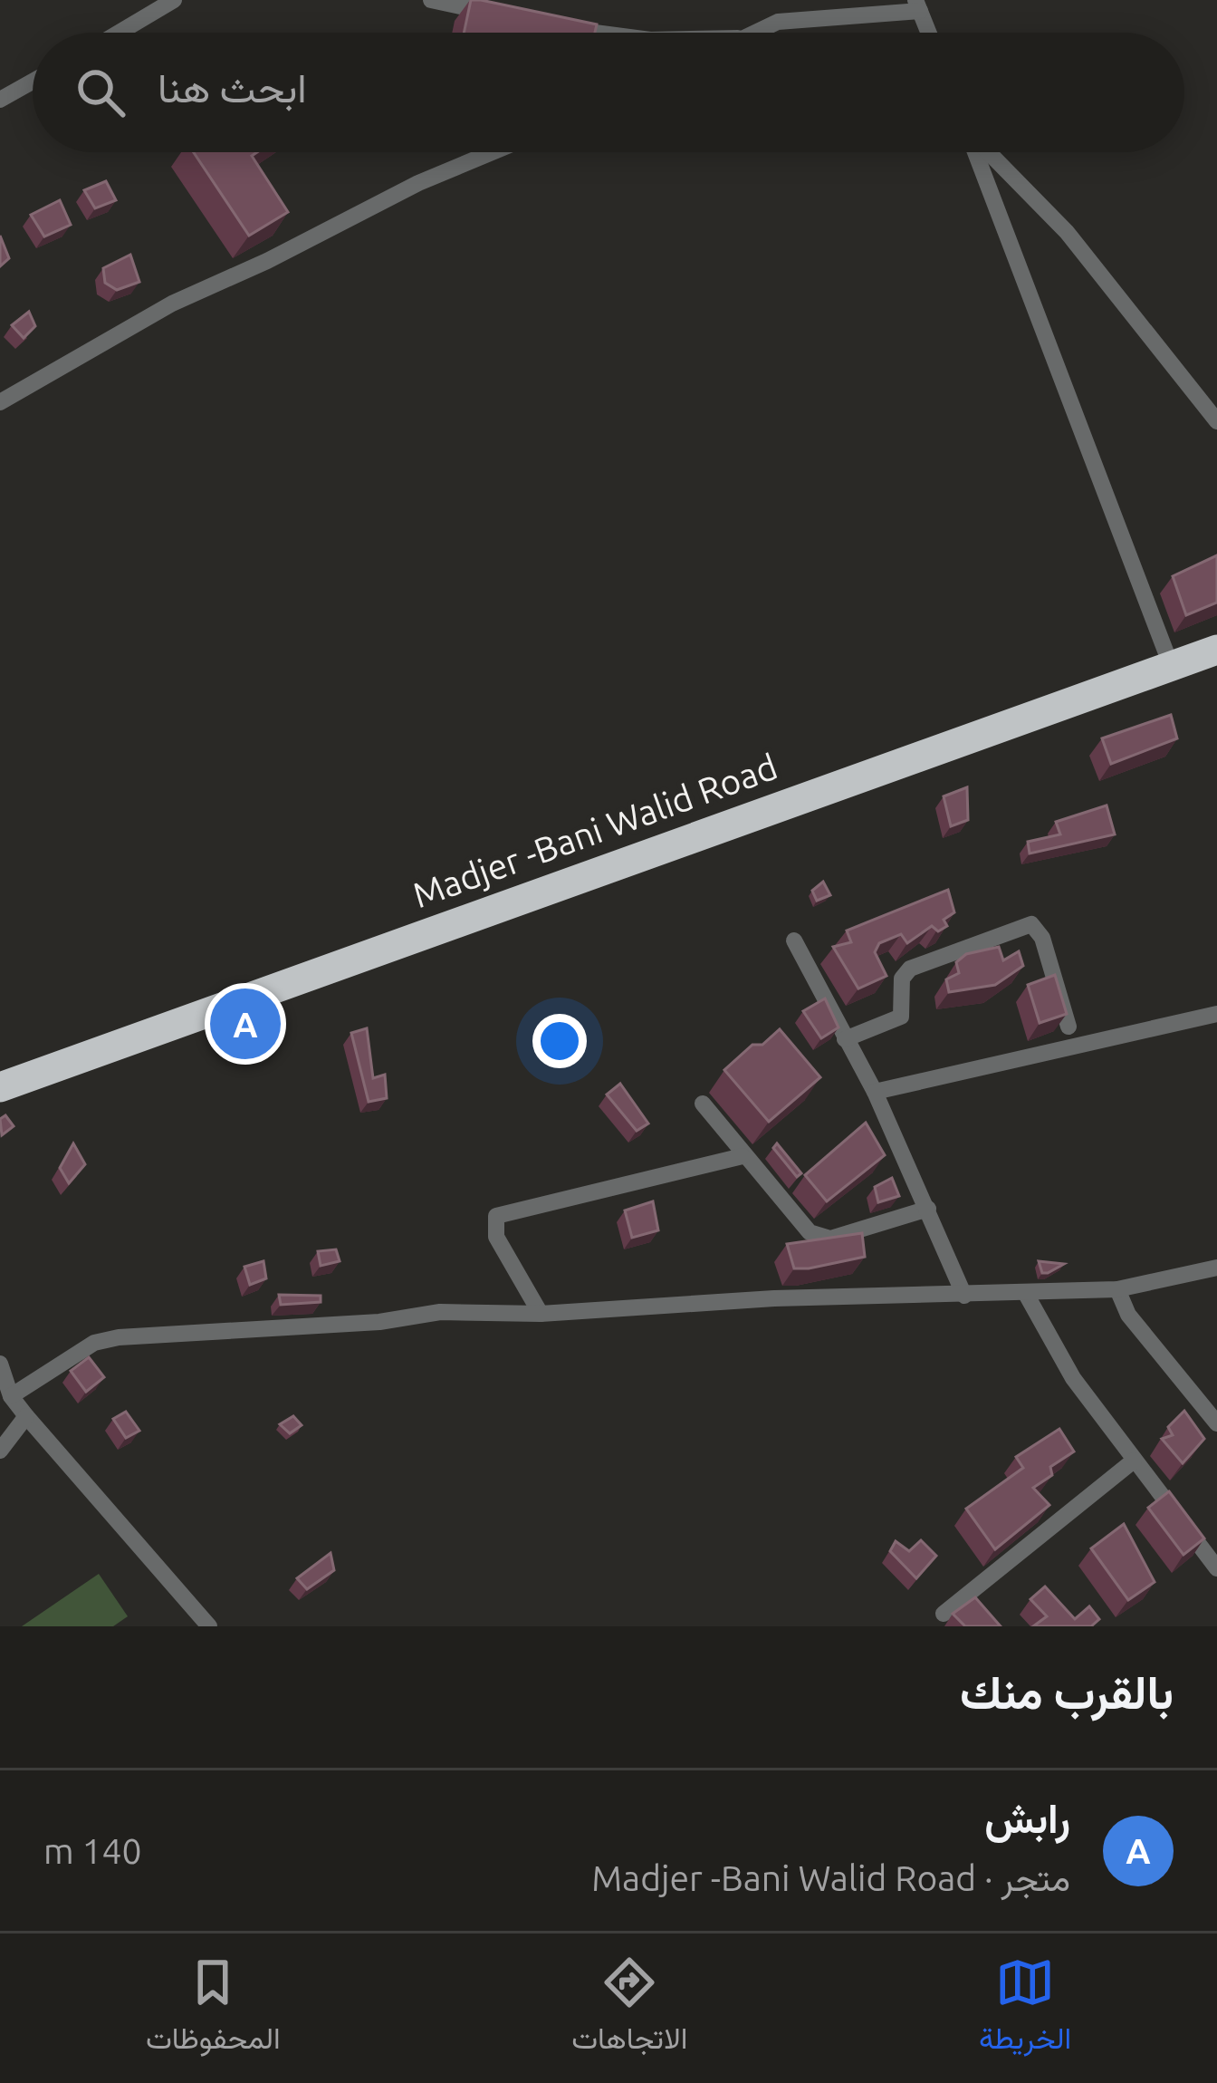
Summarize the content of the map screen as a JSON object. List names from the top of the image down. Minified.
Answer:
{"streets":{"highway":["Madjer -Bani Walid Road"]},"page":{"search":"ابحث هنا","pins":"A","heading":"بالقرب منك","list":[{"mark":"A","name":"رابش","note":"متجر · Madjer -Bani Walid Road","value":"140 m"}],"nav":["الخريطة","الاتجاهات","المحفوظات"]}}
